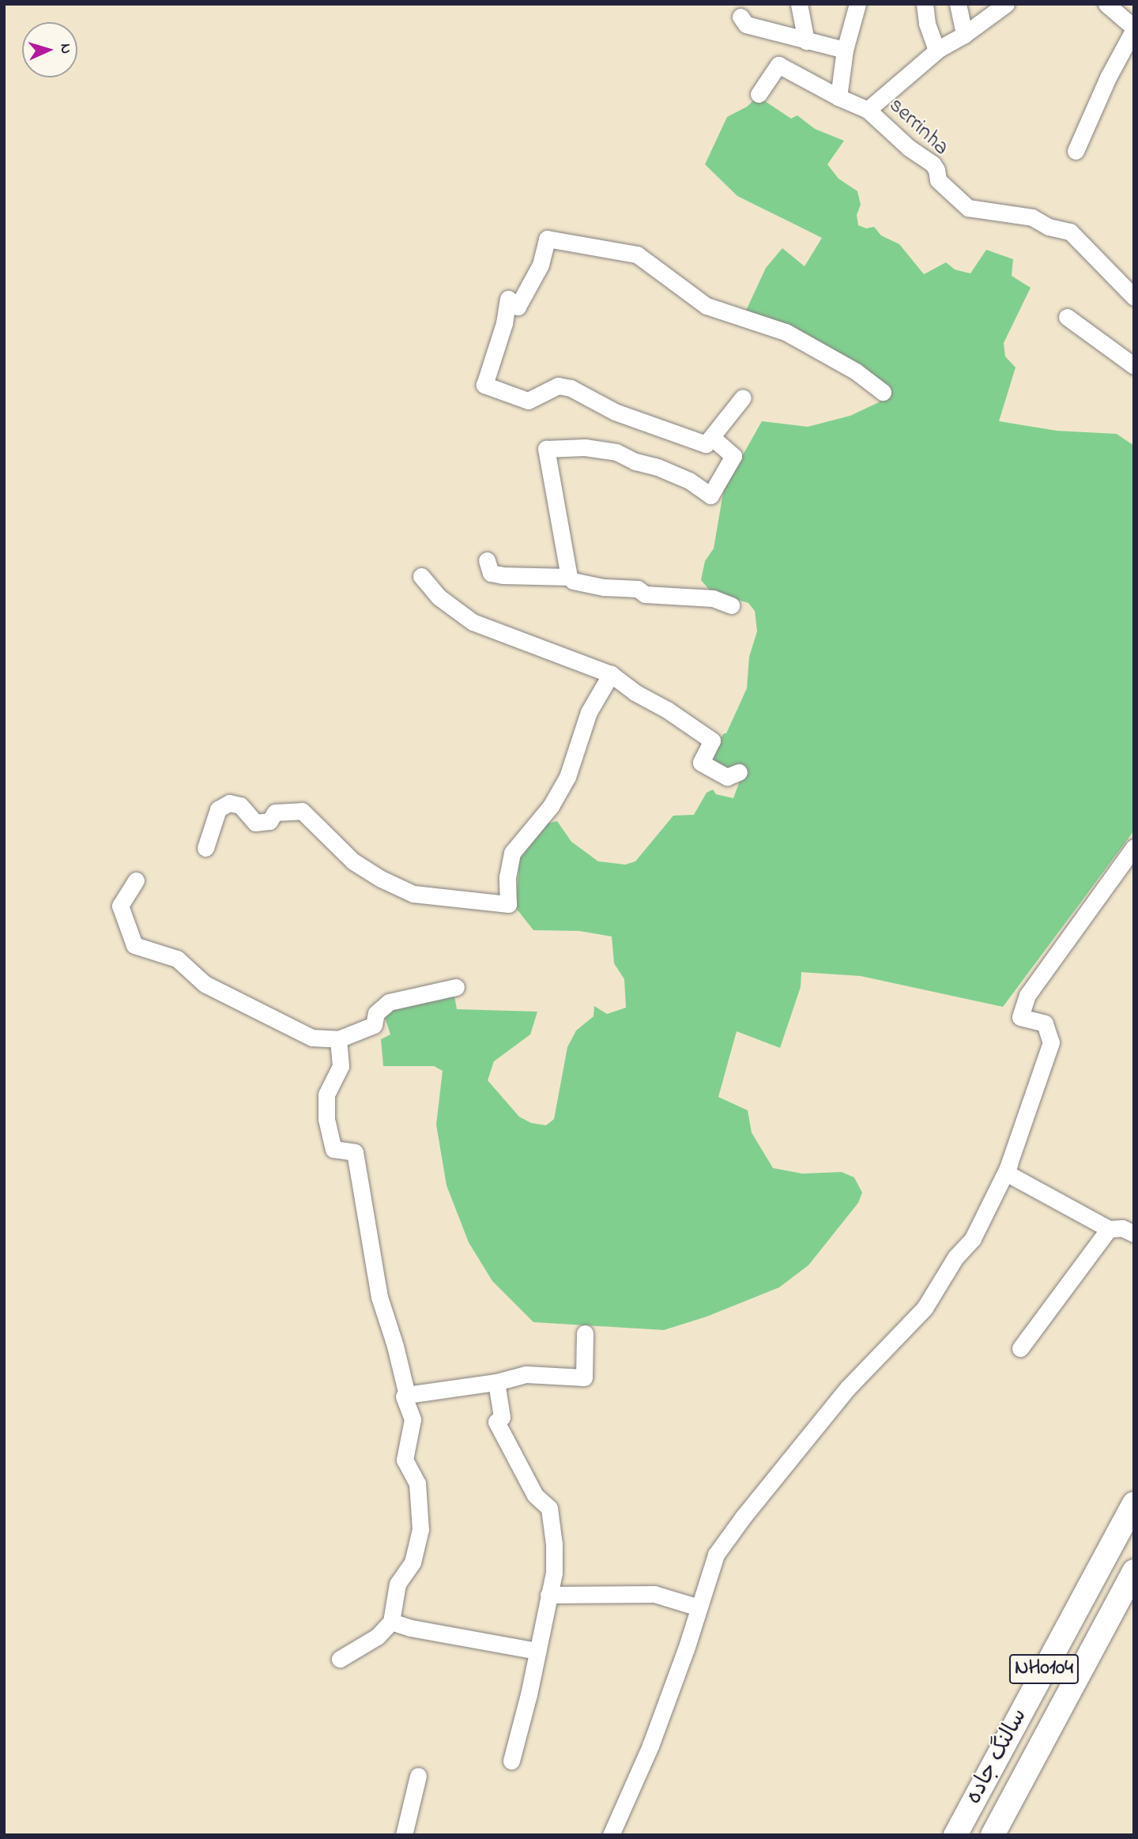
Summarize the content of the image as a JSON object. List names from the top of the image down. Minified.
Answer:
{"streets":{"highway":["NH0104","سالنگ جاده"],"street":["serrinha"]},"north":"right"}
